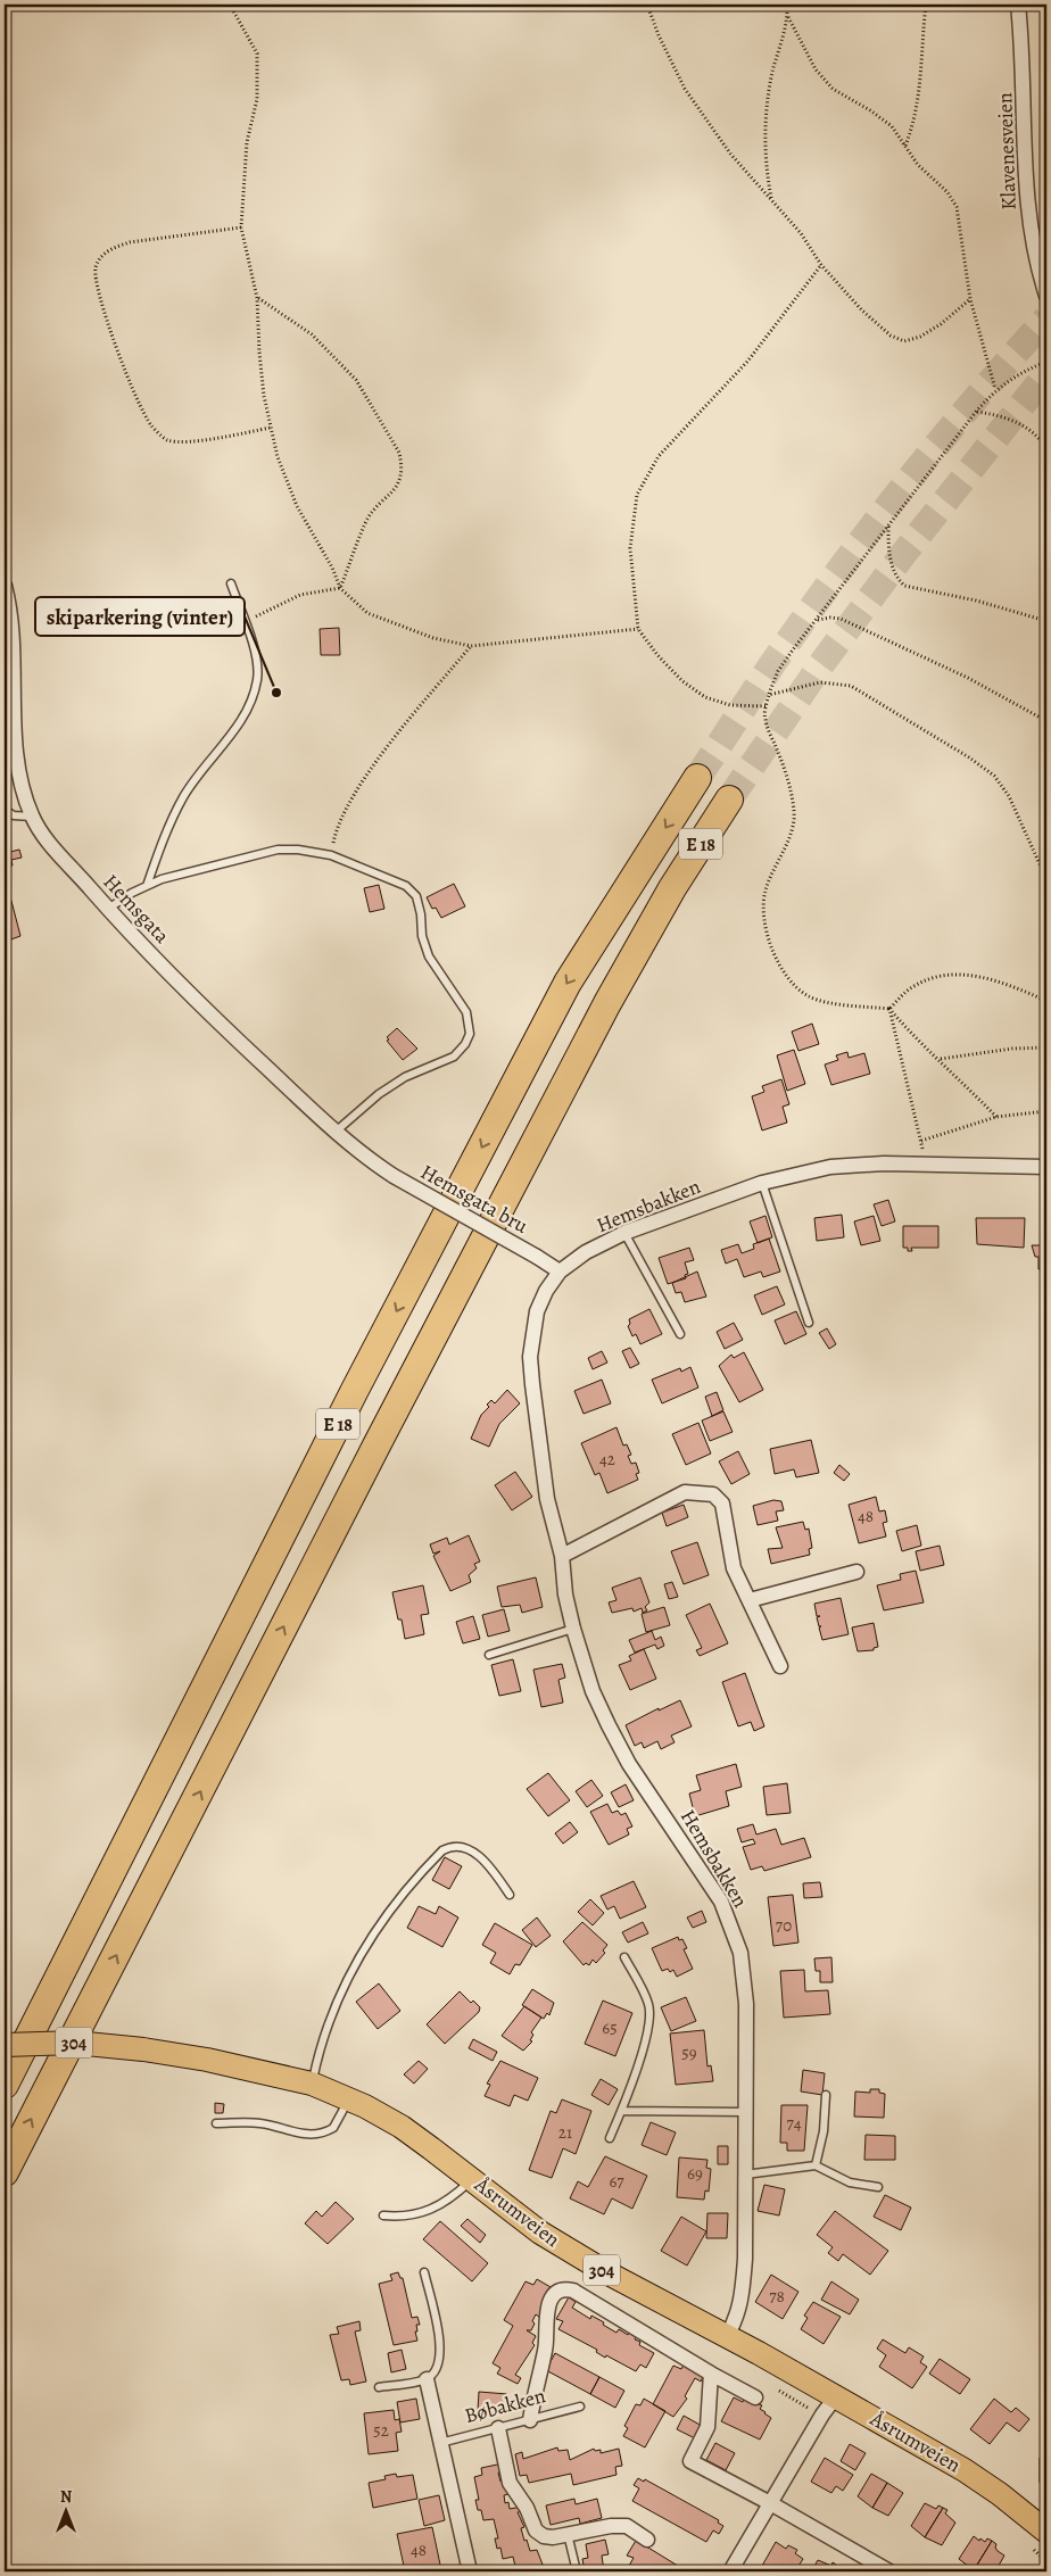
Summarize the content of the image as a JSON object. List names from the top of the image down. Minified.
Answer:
{"streets":{"highway":["E 18"],"main road":["304","Åsrumveien"],"street":["Klavenesveien","Hemsgata","Hemsgata bru","Hemsbakken","Bøbakken"]},"crossings":[["Hemsgata","Hemsgata bru"],["Hemsgata bru","Hemsbakken"],["Hemsbakken","Åsrumveien"]],"places":["skiparkering (vinter)"],"house_numbers":["42","48","70","65","59","74","21","69","67","78","52","48"],"north":"top"}
